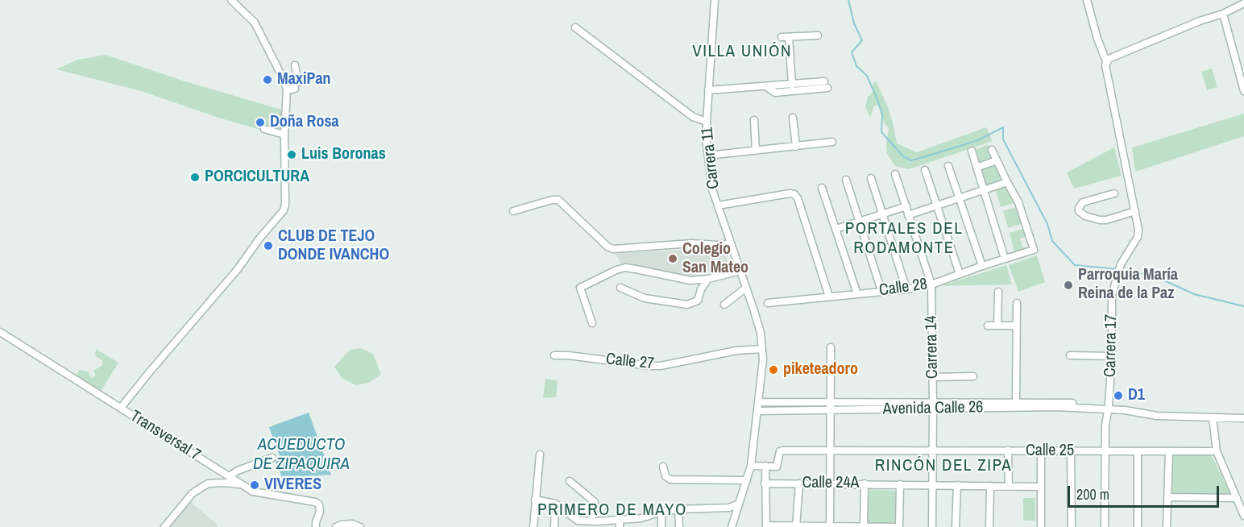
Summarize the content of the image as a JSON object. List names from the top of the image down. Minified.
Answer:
{"streets":{"street":["Carrera 11","Calle 28","Carrera 17","Carrera 14","Calle 27","Avenida Calle 26","Transversal 7","Calle 25","Calle 24A"]},"crossings":[["Carrera 11","Calle 27"],["Carrera 11","Avenida Calle 26"],["Calle 28","Carrera 14"],["Carrera 17","Avenida Calle 26"],["Carrera 17","Calle 25"],["Carrera 14","Avenida Calle 26"],["Carrera 14","Calle 25"],["Carrera 14","Calle 24A"]],"districts":["VILLA UNIÓN","PORTALES DEL RODAMONTE","RINCÓN DEL ZIPA","PRIMERO DE MAYO"],"water":["ACUEDUCTO DE ZIPAQUIRA"],"places":["MaxiPan","Doña Rosa","Luis Boronas","PORCICULTURA","CLUB DE TEJO DONDE IVANCHO","Colegio San Mateo","Parroquia María Reina de la Paz","piketeadoro","D1","VIVERES"],"scale_bar":"200 m"}
